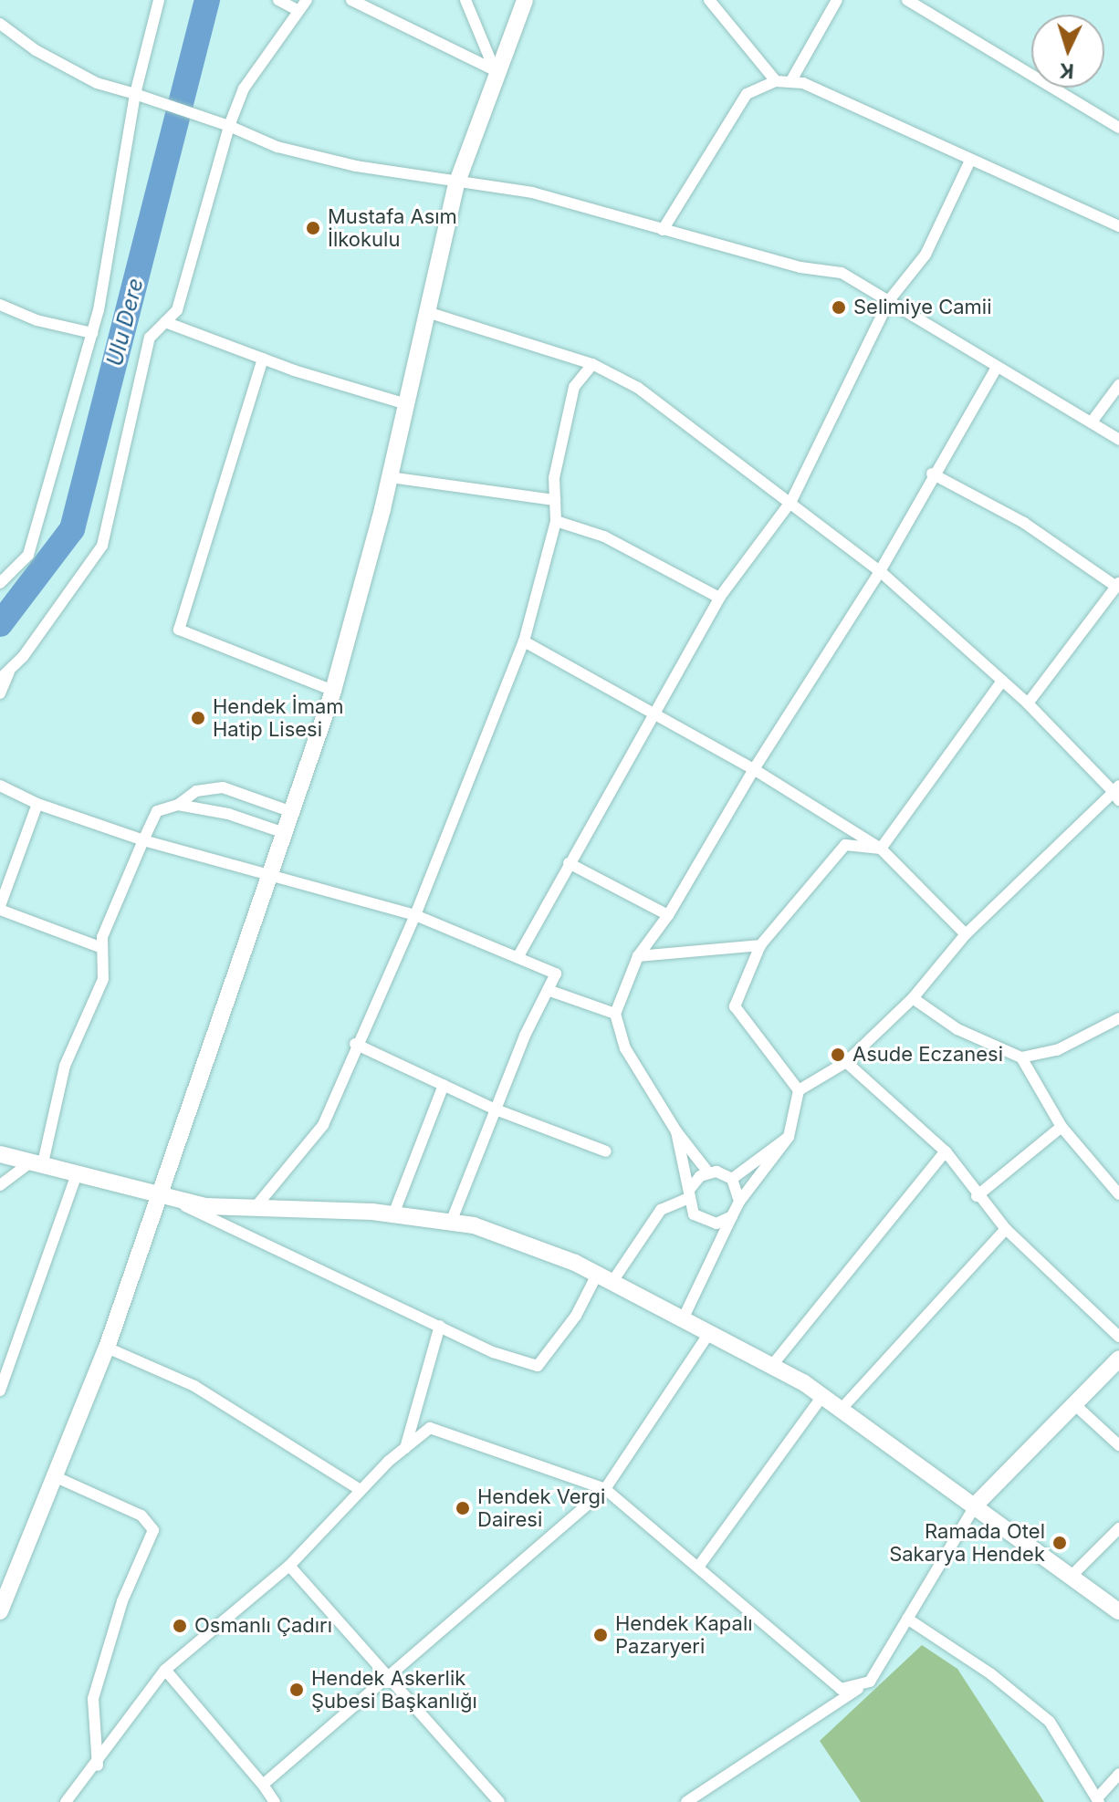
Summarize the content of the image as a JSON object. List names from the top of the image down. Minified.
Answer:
{"water":["Ulu Dere"],"places":["Mustafa Asım İlkokulu","Selimiye Camii","Hendek İmam Hatip Lisesi","Asude Eczanesi","Hendek Vergi Dairesi","Ramada Otel Sakarya Hendek","Osmanlı Çadırı","Hendek Kapalı Pazaryeri","Hendek Askerlik Şubesi Başkanlığı"],"north":"bottom"}
